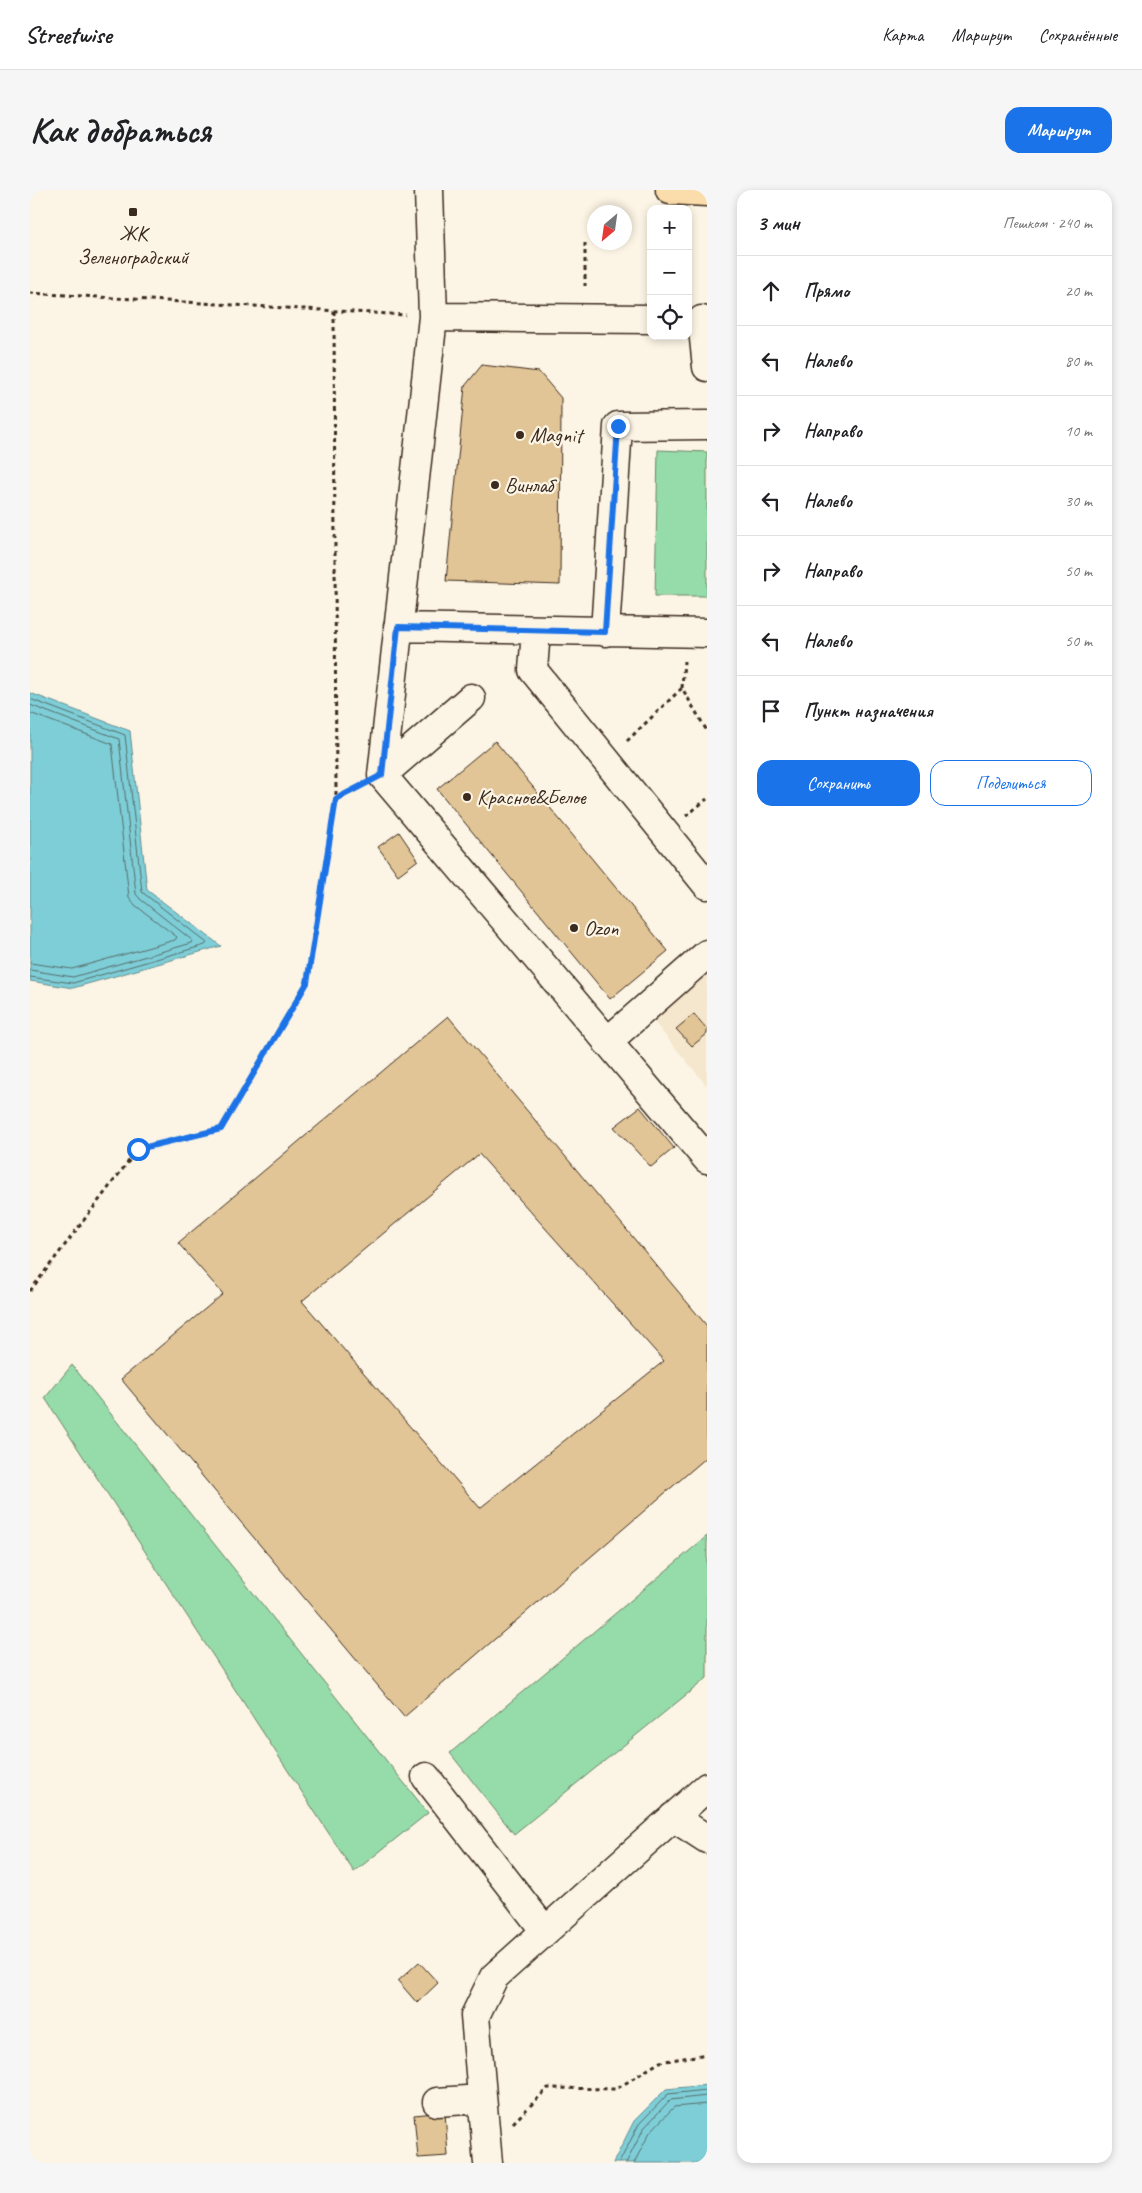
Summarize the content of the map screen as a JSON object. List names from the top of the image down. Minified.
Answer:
{"places":{"transit":["ЖК Зеленоградский"],"other":["Magnit","Винлаб","Красное&Белое","Ozon"]},"north":"bottom left","page":{"header":"Streetwise","nav":["Карта","Маршрут","Сохранённые"],"buttons":["Маршрут",["Сохранить","Поделиться"]],"title":"Как добраться","heading":["3 мин","Пешком · 240 m"],"map_buttons":["+","−"],"list":[["Прямо","20 m"],["Налево","80 m"],["Направо","10 m"],["Налево","30 m"],["Направо","50 m"],["Налево","50 m"],"Пункт назначения"]}}
